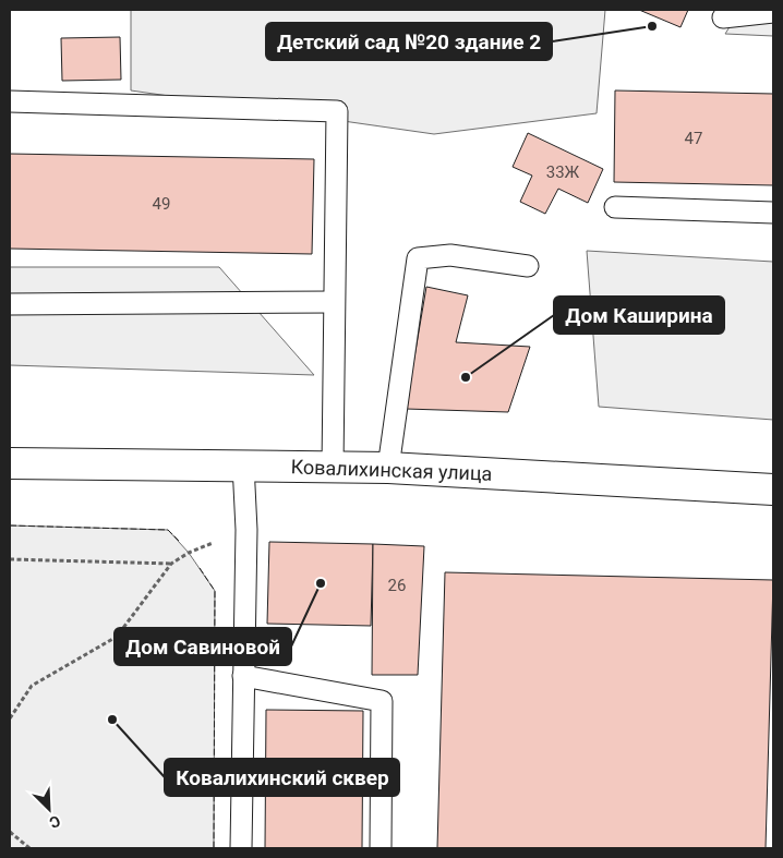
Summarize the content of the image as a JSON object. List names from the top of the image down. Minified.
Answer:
{"streets":{"street":["Ковалихинская улица"]},"places":["Детский сад №20 здание 2","Дом Каширина","Дом Савиновой","Ковалихинский сквер"],"house_numbers":["47","33Ж","49","26"],"north":"bottom right"}
